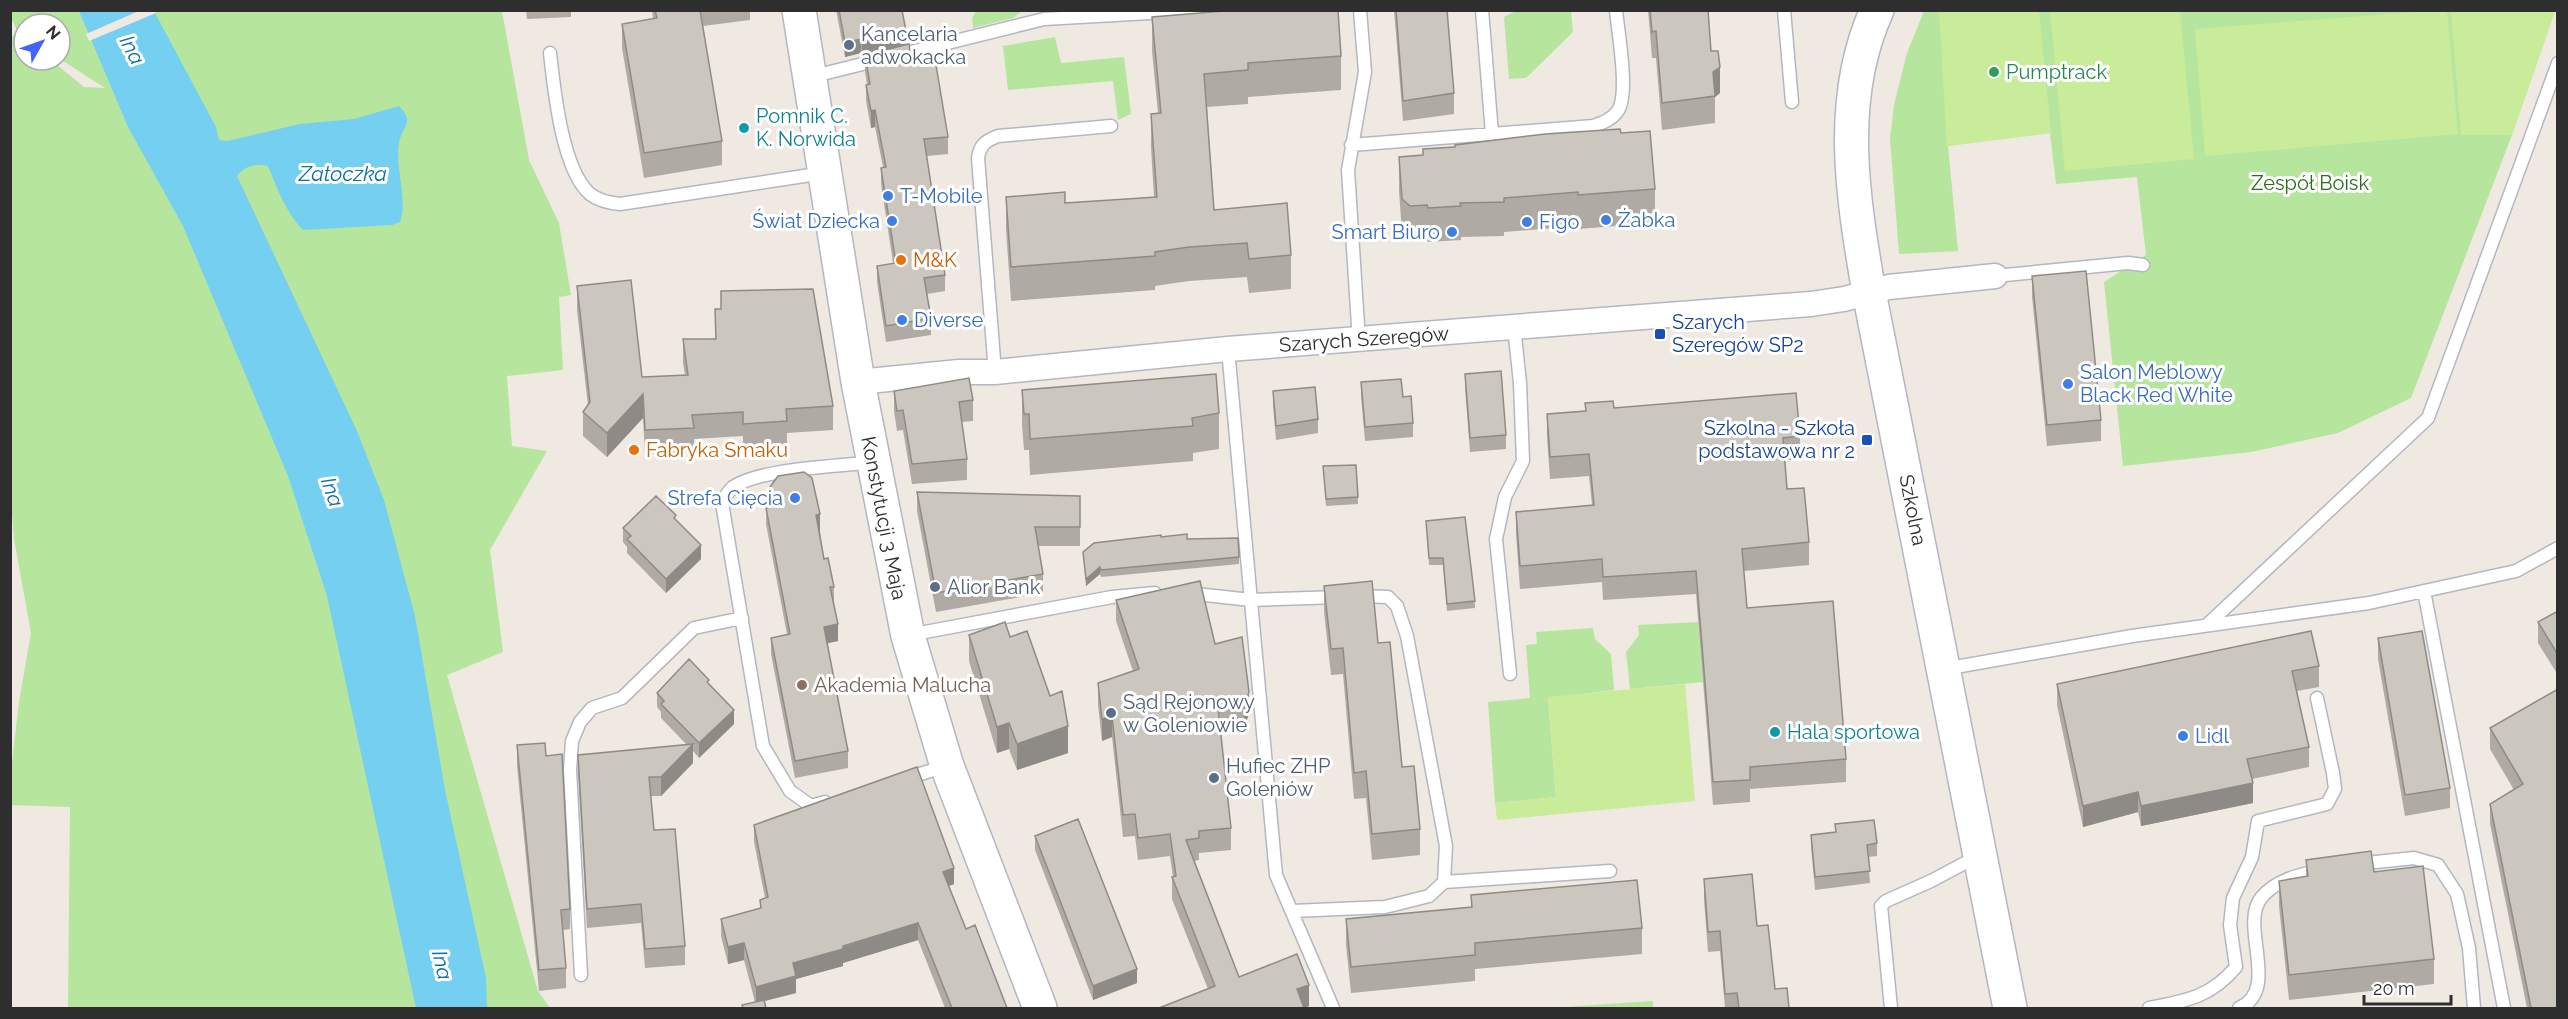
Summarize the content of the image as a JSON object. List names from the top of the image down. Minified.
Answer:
{"streets":{"street":["Szarych Szeregów","Szkolna","Konstytucji 3 Maja"]},"crossings":[["Szarych Szeregów","Szkolna"],["Szarych Szeregów","Konstytucji 3 Maja"]],"water":["Ina","Zatoczka"],"parks":["Zespół Boisk"],"places":{"other":["Kancelaria adwokacka","Pumptrack","Pomnik C. K. Norwida","T-Mobile","Żabka","Świat Dziecka","Figo","Smart Biuro","M&K","Diverse","Salon Meblowy Black Red White","Fabryka Smaku","Strefa Cięcia","Alior Bank","Akademia Malucha","Sąd Rejonowy w Goleniowie","Hala sportowa","Lidl","Hufiec ZHP Goleniów"],"transit":["Szarych Szeregów SP2","Szkolna - Szkoła podstawowa nr 2"]},"scale_bar":"20 m","north":"top right"}
